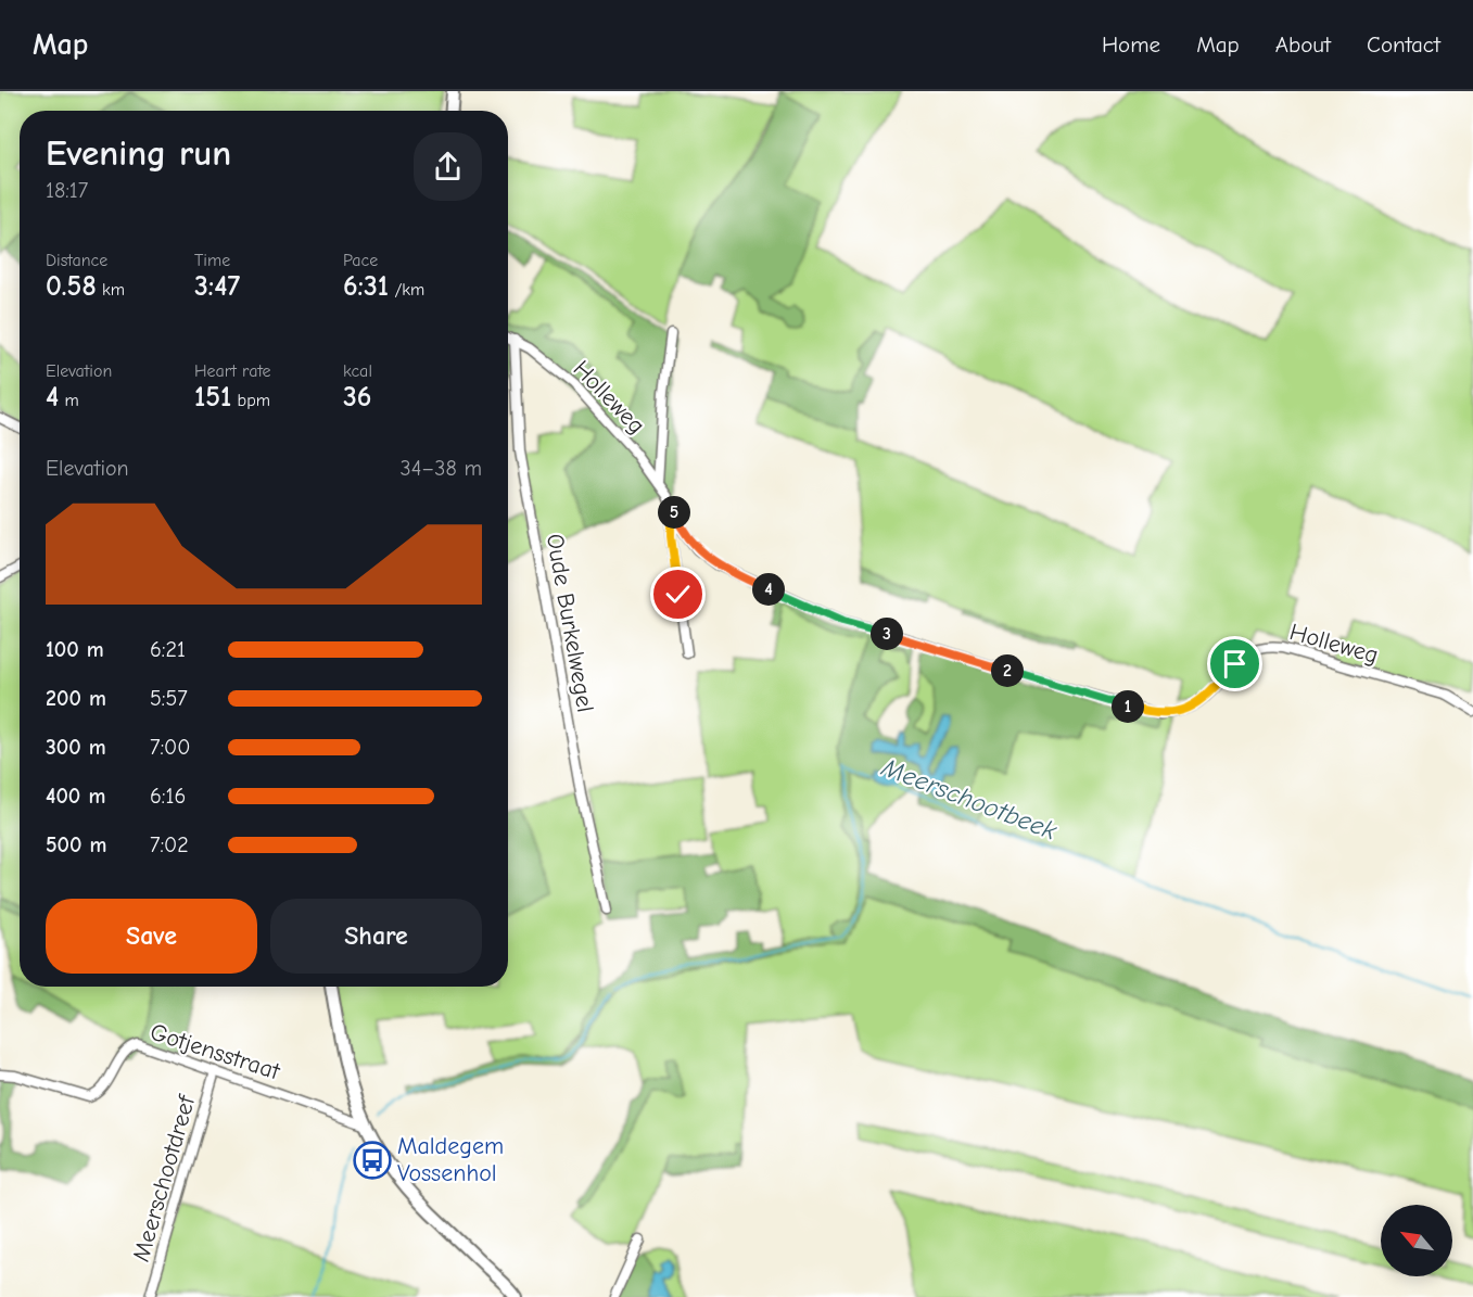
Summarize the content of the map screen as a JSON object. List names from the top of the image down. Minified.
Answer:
{"streets":{"street":["Holleweg","Oude Burkelwegel","Gotjensstraat","Meerschootdreef"]},"crossings":[["Holleweg","Oude Burkelwegel"],["Gotjensstraat","Meerschootdreef"]],"water":["Meerschootbeek"],"places":{"bus stop":["Maldegem Vossenhol"]},"north":"top left","page":{"header":"Map","nav":["Home","Map","About","Contact"],"heading":["Evening run","18:17"],"stats":[["Distance","0.58 km"],["Time","3:47"],["Pace","6:31 /km"],["Elevation","4 m"],["Heart rate","151 bpm"],["kcal","36"]],"chart":["Elevation","34–38 m"],"pins":["5","4","3","2","1"],"list":[{"name":"100 m","note":"6:21"},{"name":"200 m","note":"5:57"},{"name":"300 m","note":"7:00"},{"name":"400 m","note":"6:16"},{"name":"500 m","note":"7:02"}],"buttons":["Save","Share"]}}
